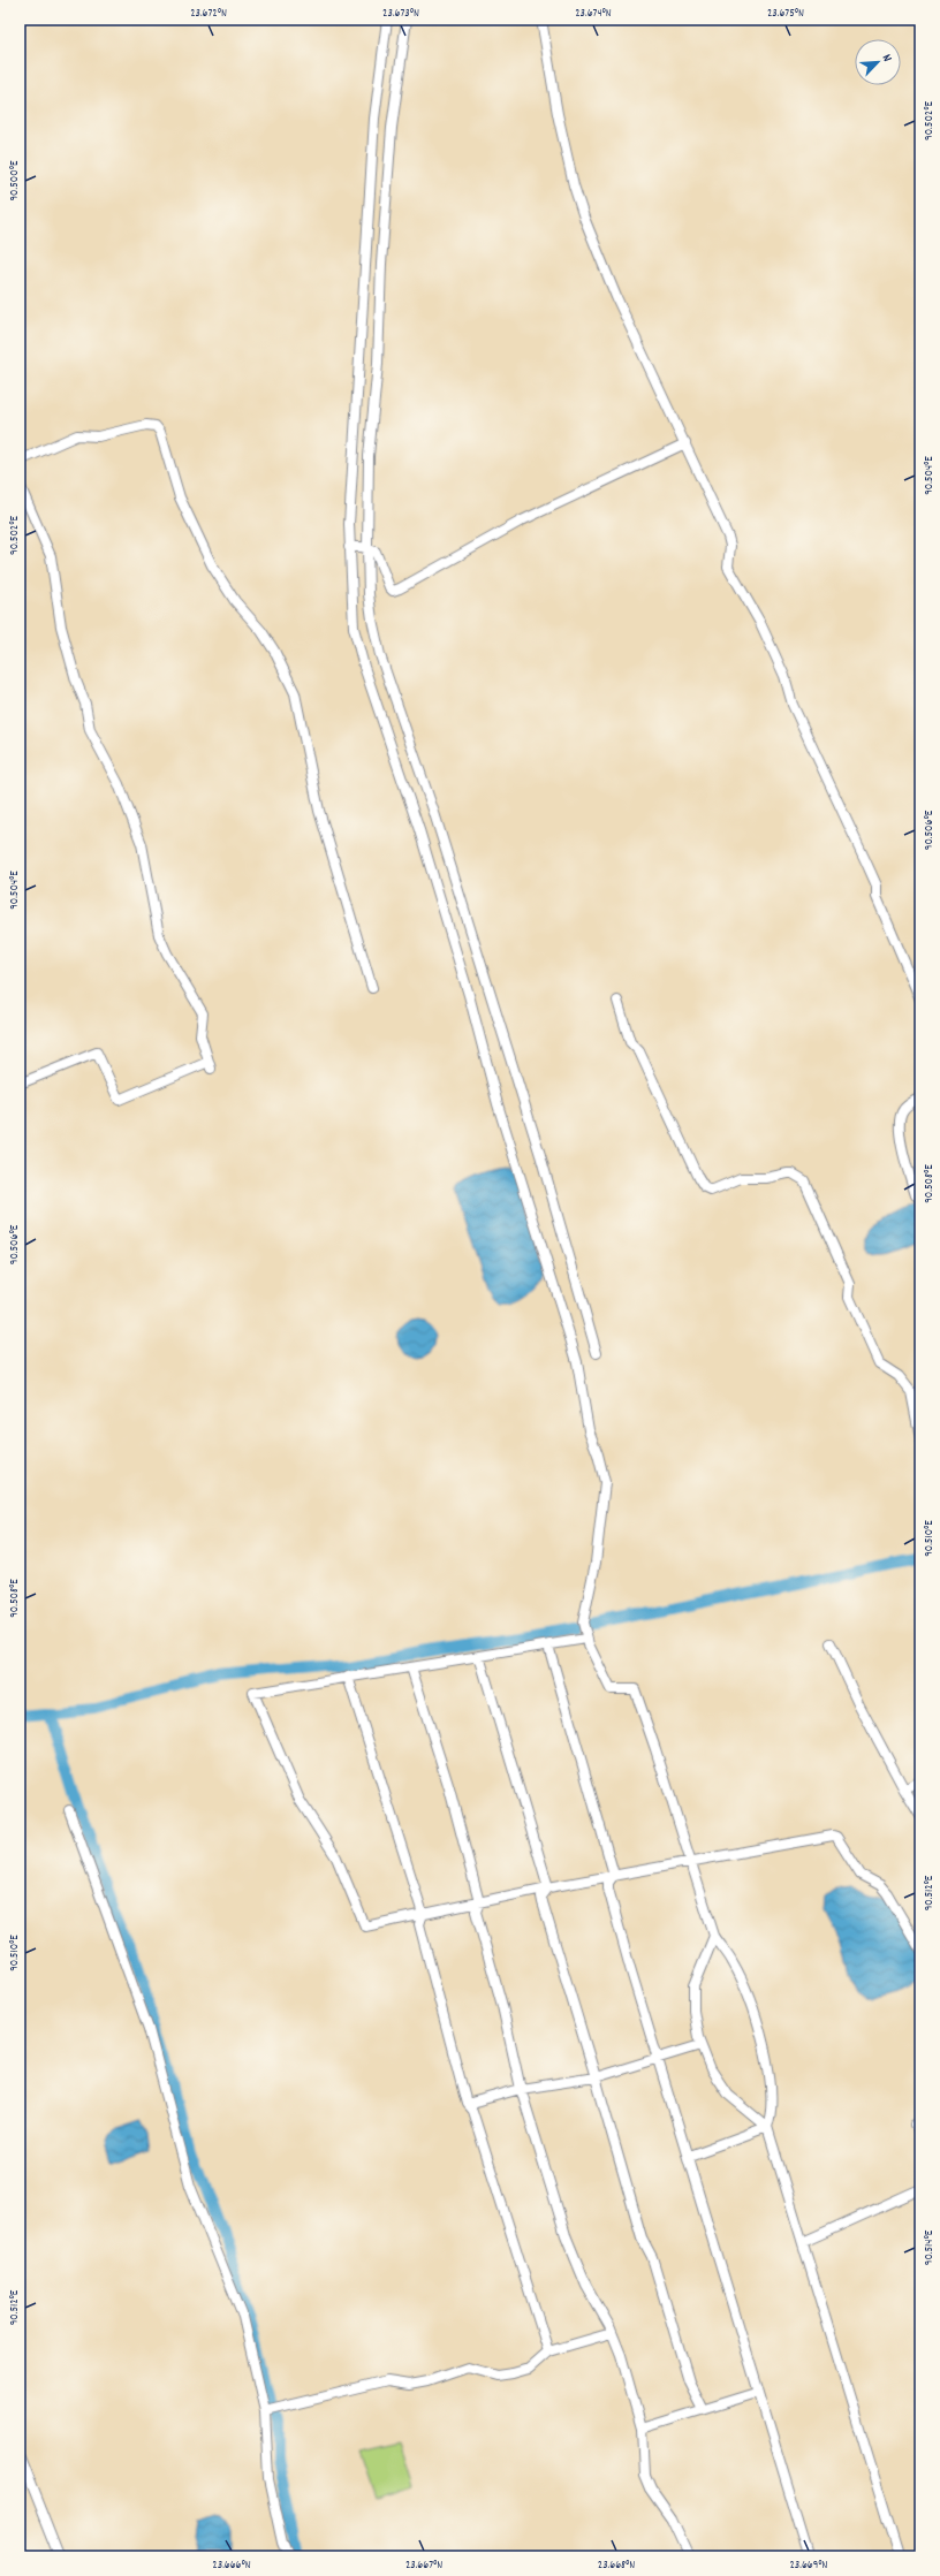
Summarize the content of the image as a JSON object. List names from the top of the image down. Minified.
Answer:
{"north":"top right","coordinates":["23.672°N","23.673°N","23.674°N","23.675°N","90.502°E","90.500°E","90.504°E","90.506°E","90.508°E","90.510°E","90.512°E","90.514°E","23.666°N","23.667°N","23.668°N","23.669°N"]}
